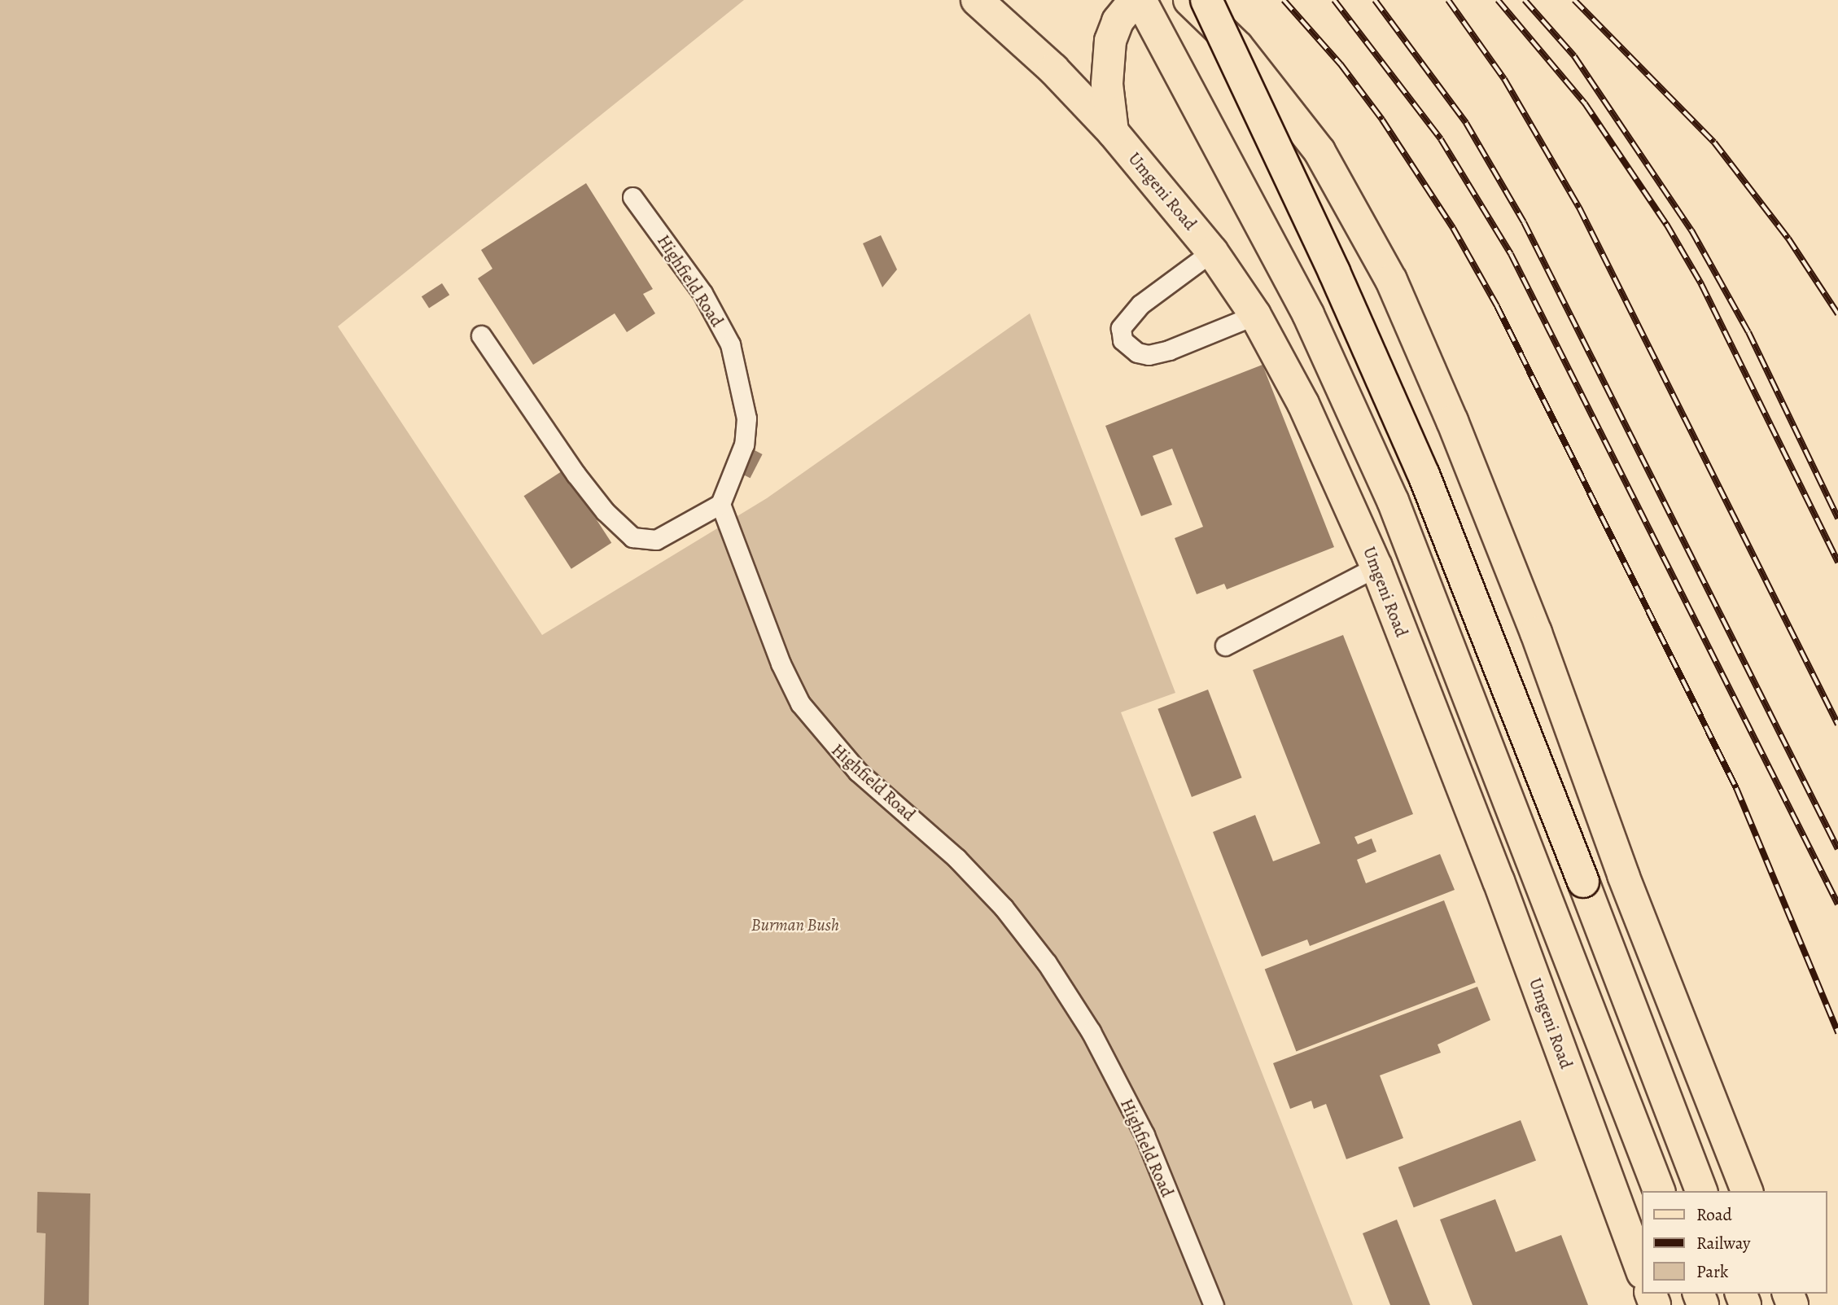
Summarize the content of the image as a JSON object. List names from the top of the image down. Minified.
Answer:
{"streets":{"main road":["Umgeni Road"],"lane":["Highfield Road"]},"parks":["Burman Bush"],"legend":["Road","Railway","Park"]}
